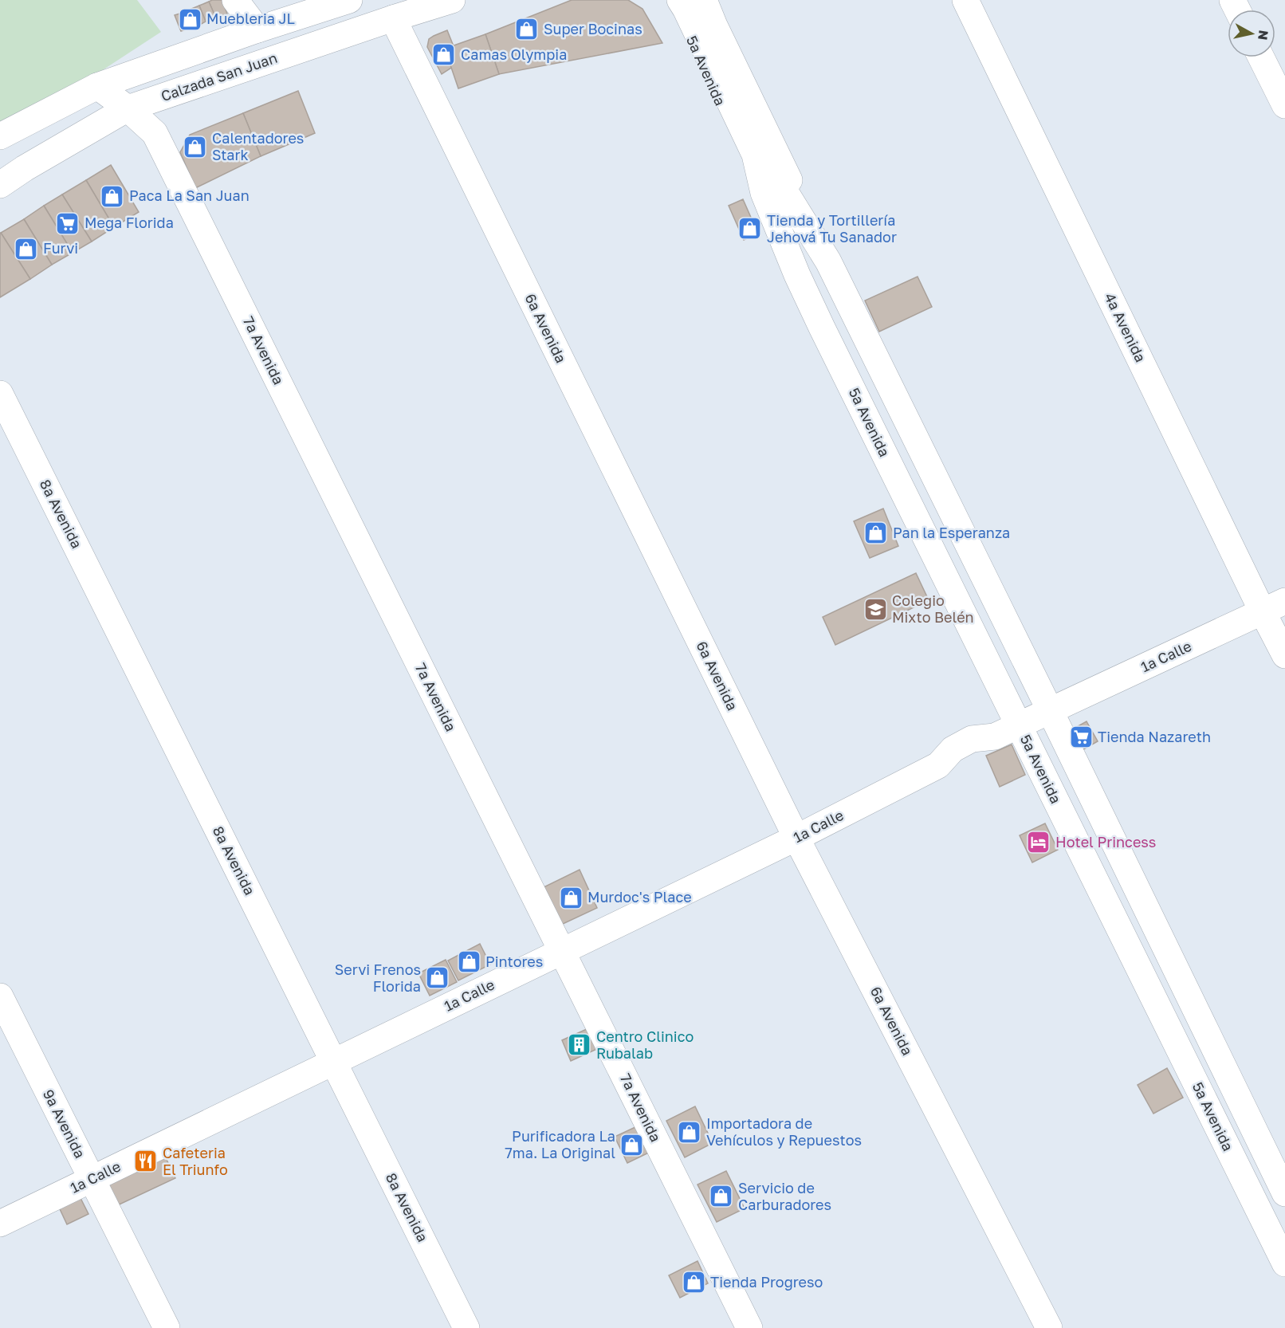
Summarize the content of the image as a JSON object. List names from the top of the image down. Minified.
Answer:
{"streets":{"street":["5a Avenida","Calzada San Juan","4a Avenida","6a Avenida","7a Avenida","8a Avenida","1a Calle","9a Avenida"]},"crossings":[["5a Avenida","1a Calle"],["Calzada San Juan","6a Avenida"],["Calzada San Juan","7a Avenida"],["4a Avenida","1a Calle"],["6a Avenida","1a Calle"],["7a Avenida","1a Calle"],["8a Avenida","1a Calle"],["1a Calle","9a Avenida"]],"places":{"shop":["Muebleria JL","Super Bocinas","Camas Olympia","Calentadores Stark","Paca La San Juan","Tienda y Tortillería Jehová Tu Sanador","Furvi","Pan la Esperanza","Murdoc's Place","Pintores","Servi Frenos Florida","Importadora de Vehículos y Repuestos","Purificadora La 7ma. La Original","Servicio de Carburadores","Tienda Progreso"],"supermarket":["Mega Florida","Tienda Nazareth"],"school or university":["Colegio Mixto Belén"],"hotel":["Hotel Princess"],"building":["Centro Clinico Rubalab"],"restaurant":["Cafeteria El Triunfo"]},"north":"right"}
